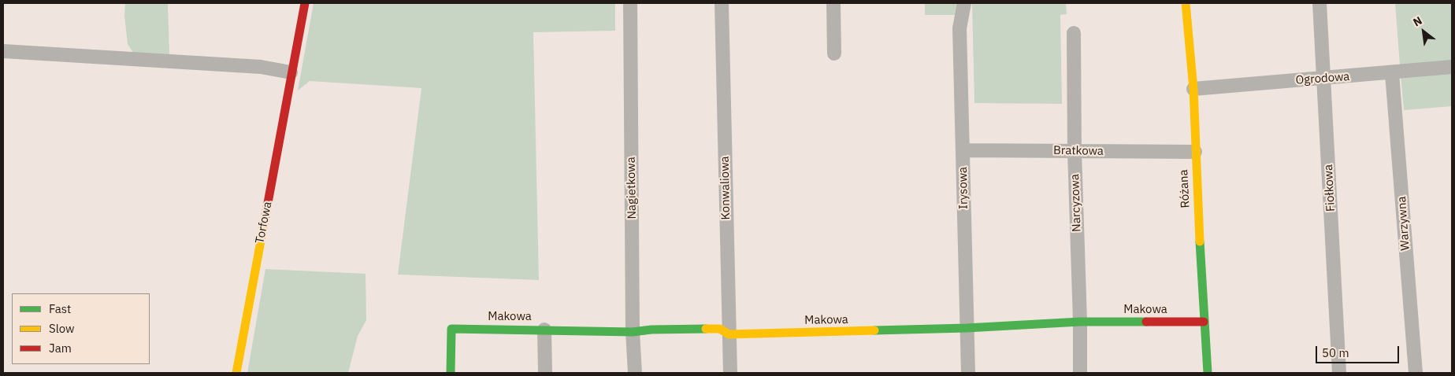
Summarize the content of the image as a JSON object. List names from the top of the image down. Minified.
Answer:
{"streets":{"street":["Ogrodowa","Bratkowa","Nagietkowa","Konwaliowa","Irysowa","Fiołkowa","Różana","Narcyzowa","Torfowa","Warzywna","Makowa"]},"crossings":[["Ogrodowa","Fiołkowa"],["Ogrodowa","Różana"],["Ogrodowa","Warzywna"],["Bratkowa","Irysowa"],["Bratkowa","Różana"],["Bratkowa","Narcyzowa"],["Nagietkowa","Makowa"],["Konwaliowa","Makowa"],["Irysowa","Makowa"],["Różana","Makowa"],["Narcyzowa","Makowa"]],"legend":["Fast","Slow","Jam"],"scale_bar":"50 m","north":"top left"}
